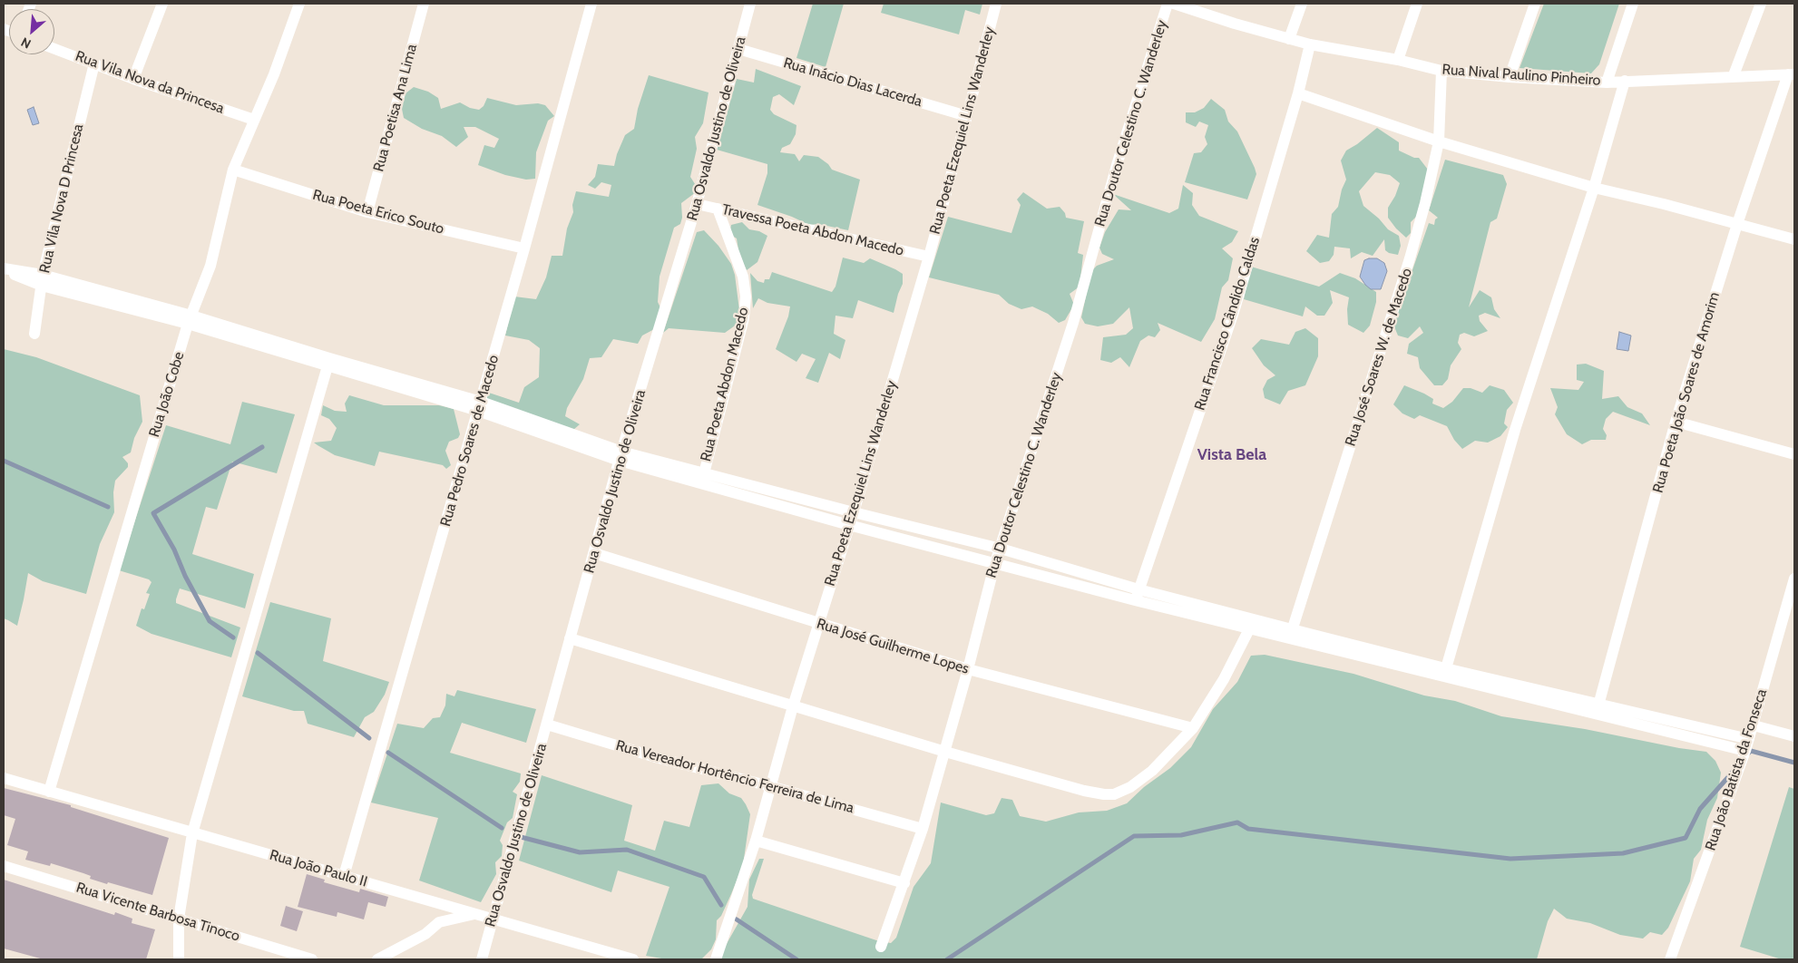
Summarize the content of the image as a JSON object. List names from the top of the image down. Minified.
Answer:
{"streets":{"street":["Rua Nival Paulino Pinheiro","Rua Vila Nova da Princesa","Rua Inácio Dias Lacerda","Rua Poetisa Ana Lima","Rua Doutor Celestino C. Wanderley","Rua Osvaldo Justino de Oliveira","Rua Poeta Ezequiel Lins Wanderley","Rua Vila Nova D Princesa","Rua Poeta Erico Souto","Travessa Poeta Abdon Macedo","Rua Francisco Cândido Caldas","Rua José Soares W. de Macedo","Rua Poeta Abdon Macedo","Rua Poeta João Soares de Amorim","Rua João Cobe","Rua Pedro Soares de Macedo","Rua José Guilherme Lopes","Rua João Batista da Fonseca","Rua Vereador Hortêncio Ferreira de Lima","Rua João Paulo II","Rua Vicente Barbosa Tinoco"]},"crossings":[["Rua Nival Paulino Pinheiro","Rua Francisco Cândido Caldas"],["Rua Nival Paulino Pinheiro","Rua José Soares W. de Macedo"],["Rua Nival Paulino Pinheiro","Rua Poeta João Soares de Amorim"],["Rua Vila Nova da Princesa","Rua Vila Nova D Princesa"],["Rua Vila Nova da Princesa","Rua João Cobe"],["Rua Inácio Dias Lacerda","Rua Osvaldo Justino de Oliveira"],["Rua Inácio Dias Lacerda","Rua Poeta Ezequiel Lins Wanderley"],["Rua Poetisa Ana Lima","Rua Poeta Erico Souto"],["Rua Doutor Celestino C. Wanderley","Rua José Guilherme Lopes"],["Rua Doutor Celestino C. Wanderley","Rua Vereador Hortêncio Ferreira de Lima"],["Rua Osvaldo Justino de Oliveira","Travessa Poeta Abdon Macedo"],["Rua Osvaldo Justino de Oliveira","Rua José Guilherme Lopes"],["Rua Osvaldo Justino de Oliveira","Rua Vereador Hortêncio Ferreira de Lima"],["Rua Osvaldo Justino de Oliveira","Rua João Paulo II"],["Rua Poeta Ezequiel Lins Wanderley","Travessa Poeta Abdon Macedo"],["Rua Poeta Ezequiel Lins Wanderley","Rua José Guilherme Lopes"],["Rua Poeta Ezequiel Lins Wanderley","Rua Vereador Hortêncio Ferreira de Lima"],["Rua Poeta Erico Souto","Rua João Cobe"],["Rua Poeta Erico Souto","Rua Pedro Soares de Macedo"],["Travessa Poeta Abdon Macedo","Rua Poeta Abdon Macedo"],["Rua João Cobe","Rua João Paulo II"],["Rua Pedro Soares de Macedo","Rua João Paulo II"]],"districts":["Vista Bela"],"north":"bottom left"}
